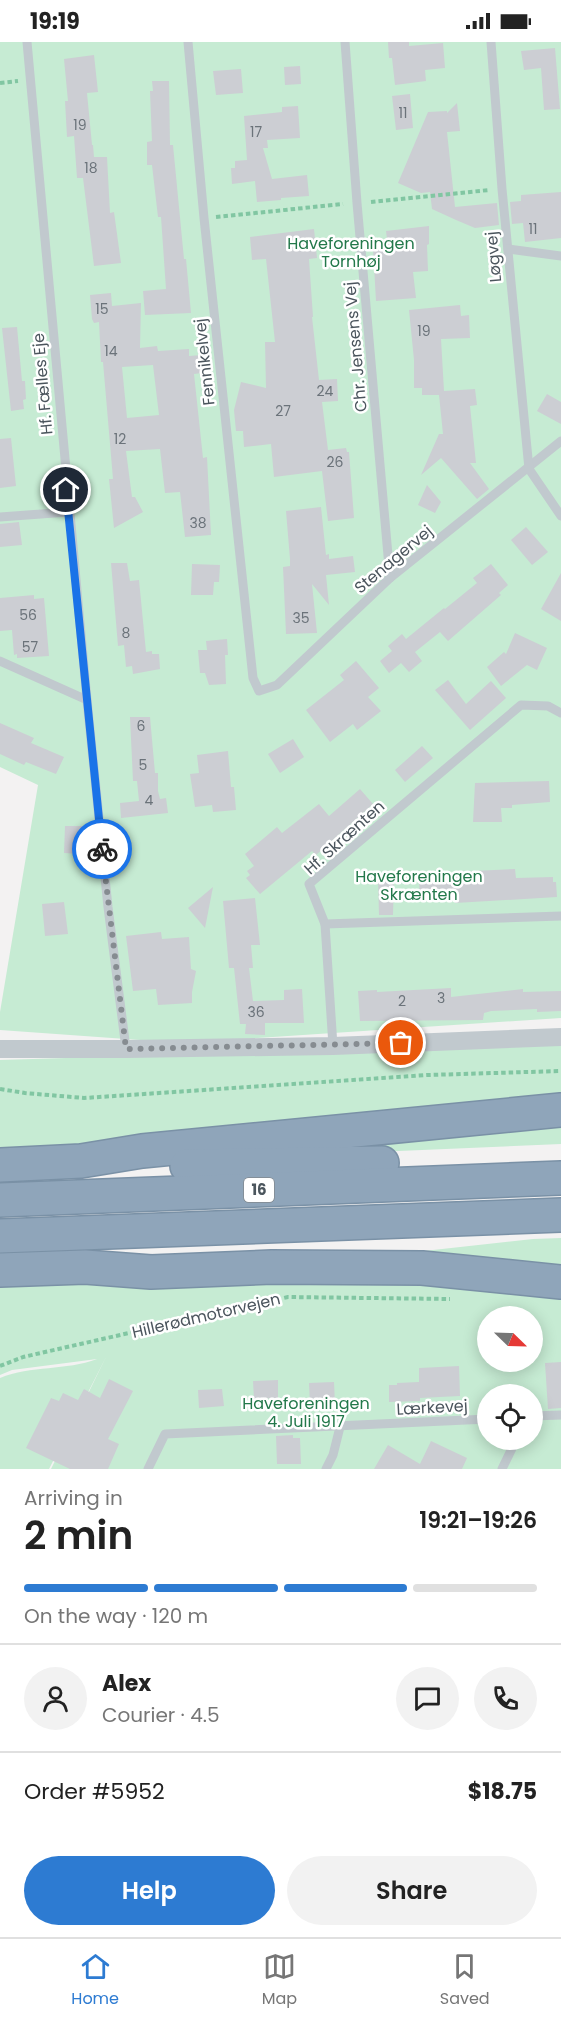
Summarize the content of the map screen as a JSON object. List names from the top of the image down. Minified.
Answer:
{"streets":{"highway":["16"],"lane":["Løgvej","Chr. Jensens Vej","Fennikelvej","Hf. Fælles Eje","Stenagervej","Hf. Skrænten","Lærkevej"],"path":["Hillerødmotorvejen"]},"crossings":[["Løgvej","Stenagervej"],["Chr. Jensens Vej","Stenagervej"],["Fennikelvej","Stenagervej"]],"parks":["Haveforeningen Tornhøj","Haveforeningen Skrænten","Haveforeningen 4. Juli 1917"],"house_numbers":["11","19","17","18","11","15","19","14","24","27","12","26","38","56","35","8","57","6","5","4","3","2","36"],"north":"bottom right","page":{"status":"19:19","heading":["2 min","Arriving in","19:21–19:26"],"panel":["Alex","Courier · 4.5","Order #5952","$18.75"],"bar":"On the way · 120 m","buttons":["Help","Share"],"tabs":["Home","Map","Saved"]}}
